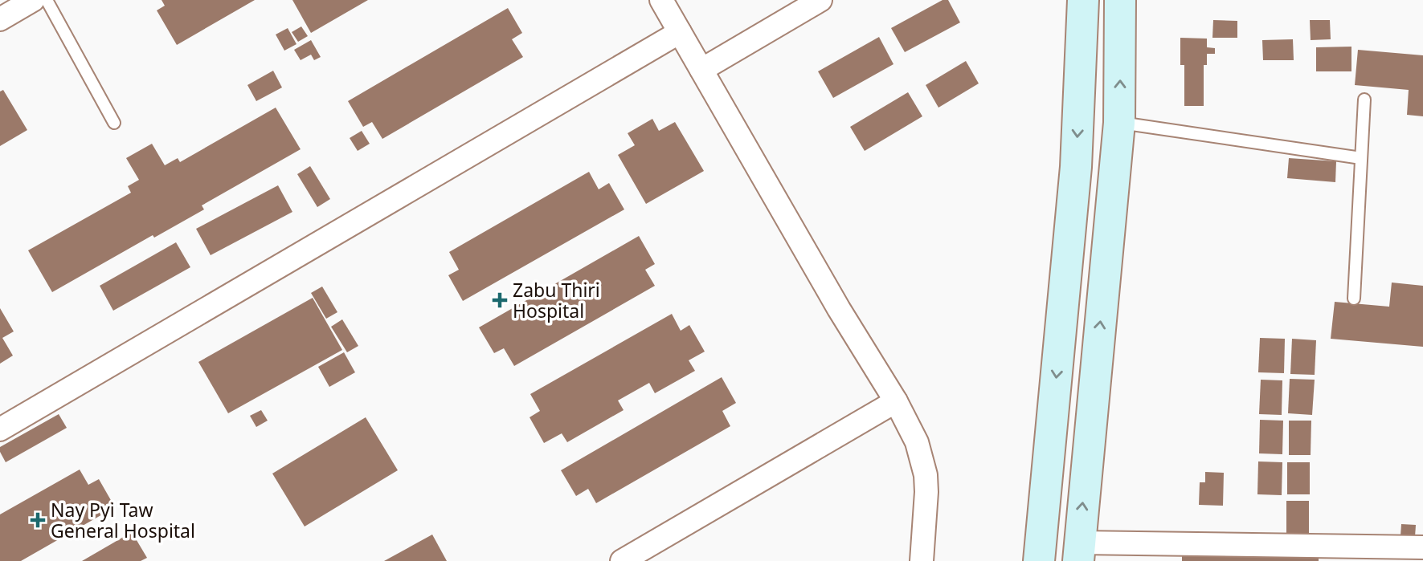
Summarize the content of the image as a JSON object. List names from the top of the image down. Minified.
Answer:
{"places":{"health":["Zabu Thiri Hospital","Nay Pyi Taw General Hospital"]}}
